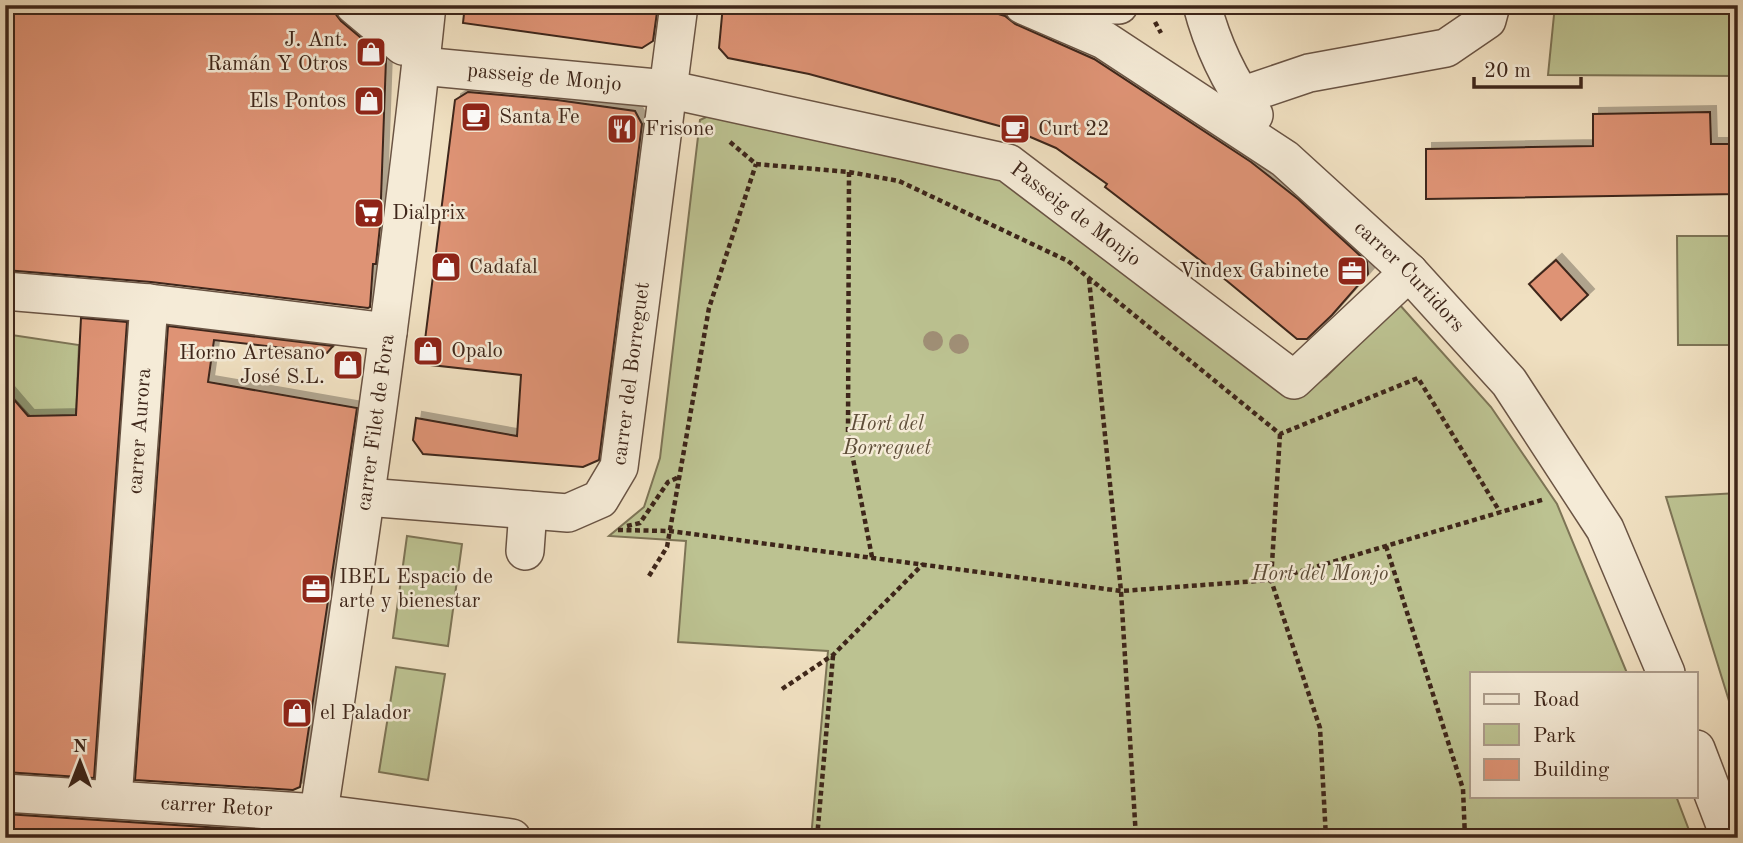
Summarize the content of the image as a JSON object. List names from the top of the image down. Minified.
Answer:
{"streets":{"street":["passeig de Monjo","Passeig de Monjo","carrer Curtidors","carrer del Borreguet","carrer Filet de Fora","carrer Aurora","carrer Retor"]},"crossings":[["passeig de Monjo","Passeig de Monjo"],["passeig de Monjo","carrer del Borreguet"],["passeig de Monjo","carrer Filet de Fora"],["Passeig de Monjo","carrer Curtidors"],["Passeig de Monjo","carrer del Borreguet"],["carrer del Borreguet","carrer Filet de Fora"],["carrer Filet de Fora","carrer Retor"],["carrer Aurora","carrer Retor"]],"parks":["Hort del Borreguet","Hort del Monjo"],"places":{"shop":["J. Ant. Ramán Y Otros","Els Pontos","Cadafal","Opalo","Horno Artesano José S.L.","el Palador"],"cafe":["Santa Fe","Curt 22"],"restaurant":["Frisone"],"supermarket":["Dialprix"],"office":["Vindex Gabinete","IBEL Espacio de arte y bienestar"]},"legend":["Road","Park","Building"],"scale_bar":"20 m","north":"top"}
